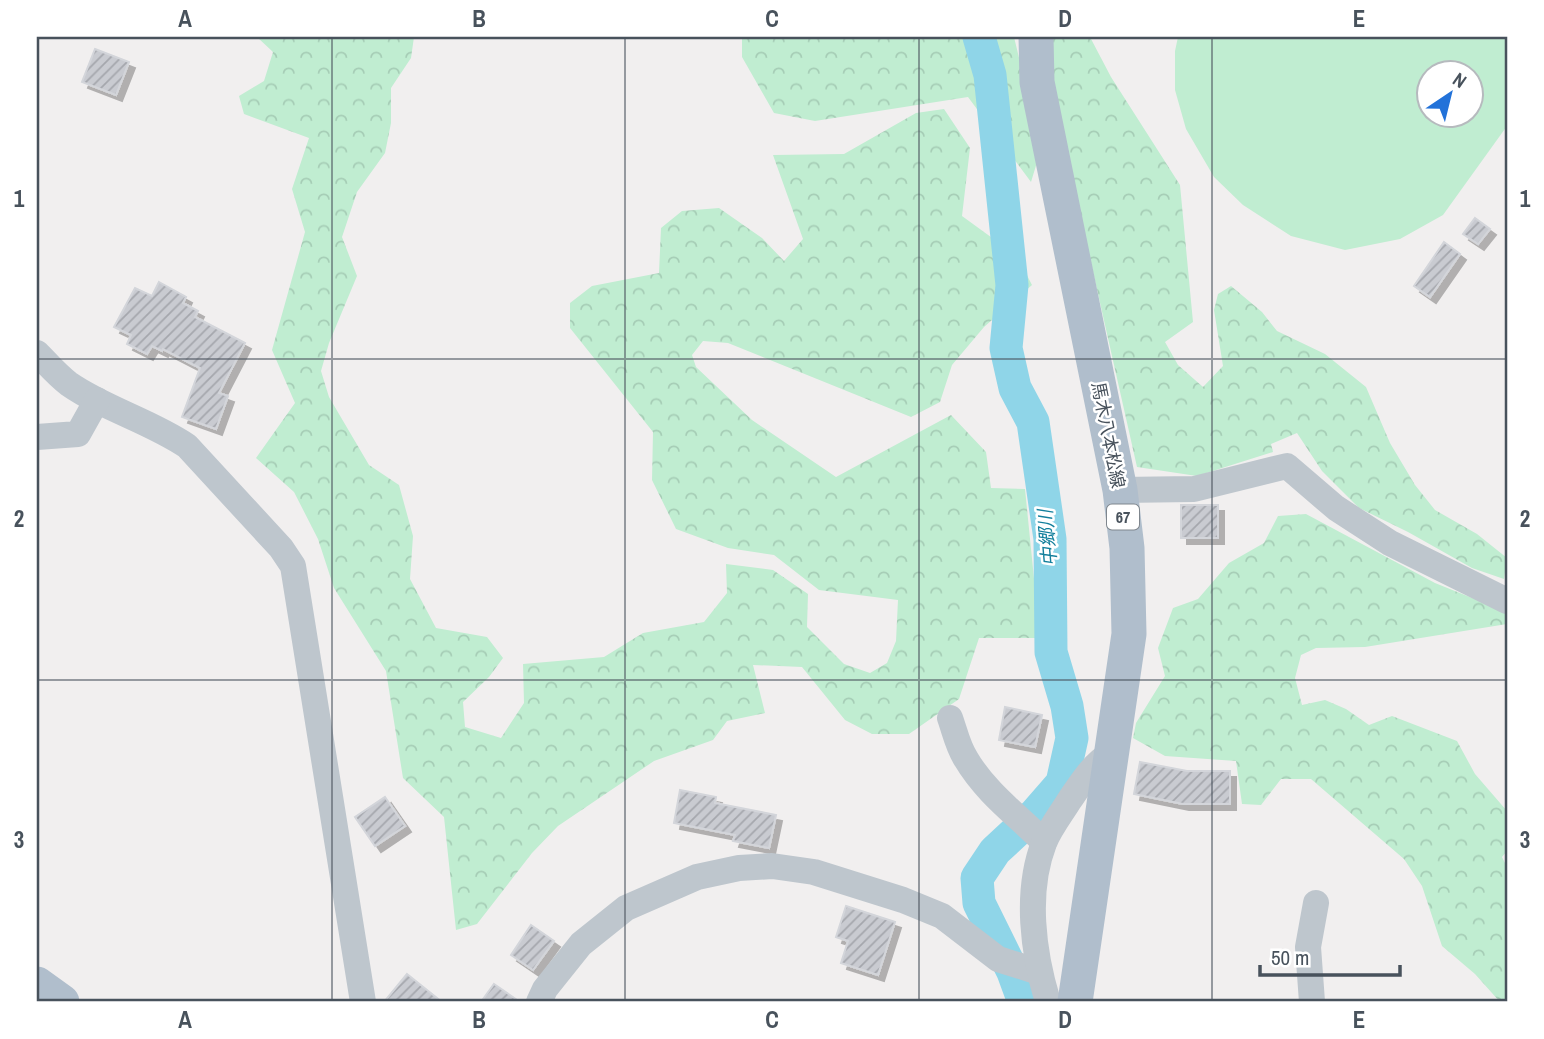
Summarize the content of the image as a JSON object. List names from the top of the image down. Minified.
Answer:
{"streets":{"main road":["馬木八本松線","67"]},"water":["中郷川"],"scale_bar":"50 m","north":"top right","grid":{"columns":["A","B","C","D","E"],"rows":["1","2","3"]}}
